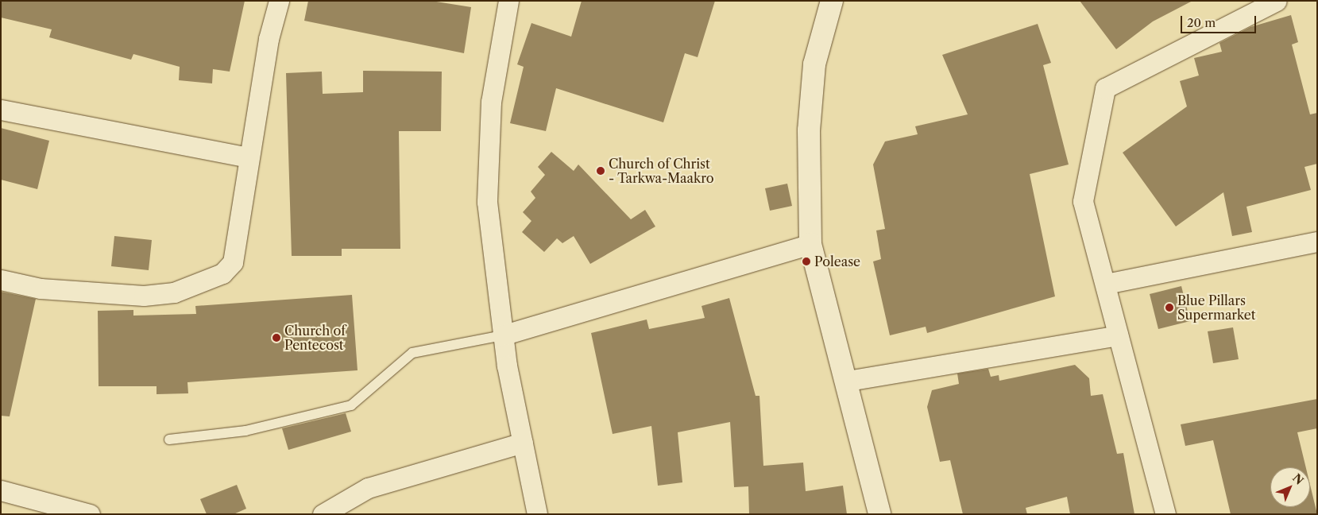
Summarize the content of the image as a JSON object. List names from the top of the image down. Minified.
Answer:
{"places":["Church of Christ - Tarkwa-Maakro","Polease","Blue Pillars Supermarket","Church of Pentecost"],"scale_bar":"20 m","north":"top right"}
